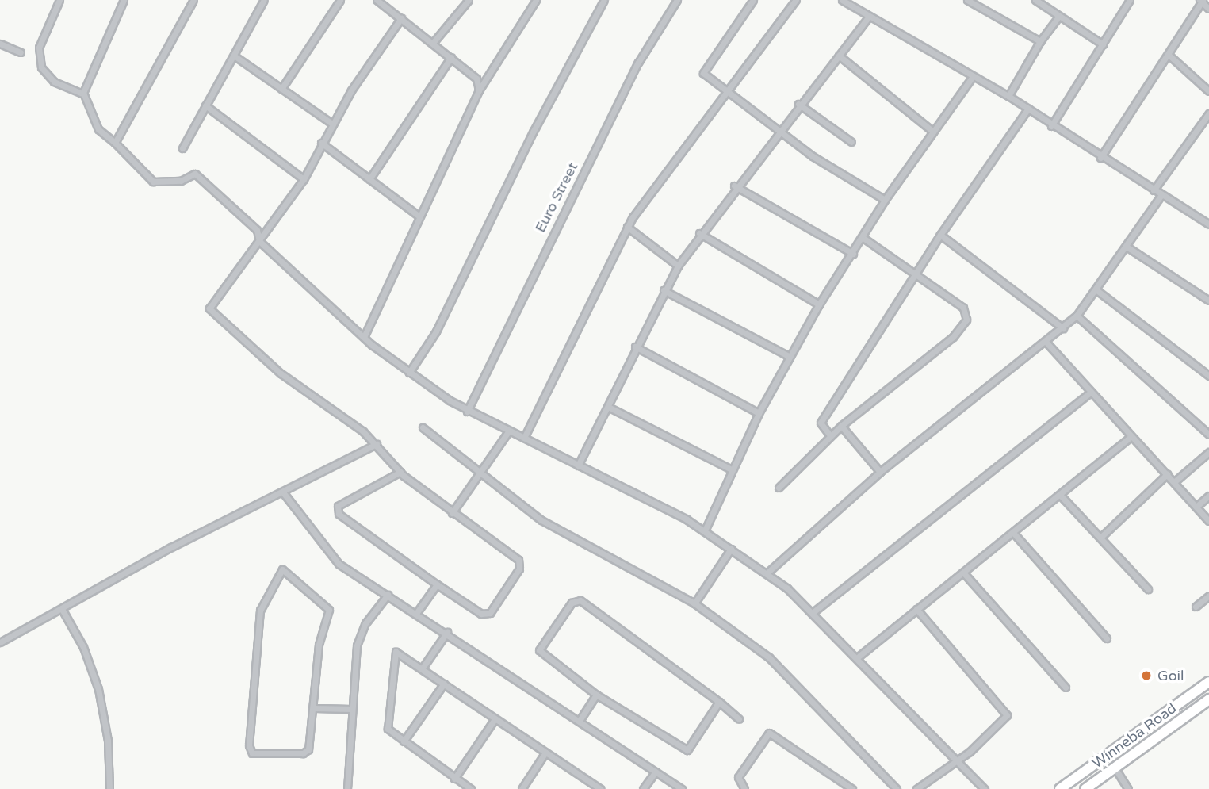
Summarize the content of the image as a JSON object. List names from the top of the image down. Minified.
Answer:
{"streets":{"highway":["Winneba Road"],"street":["Euro Street"]},"places":["Goil"]}
